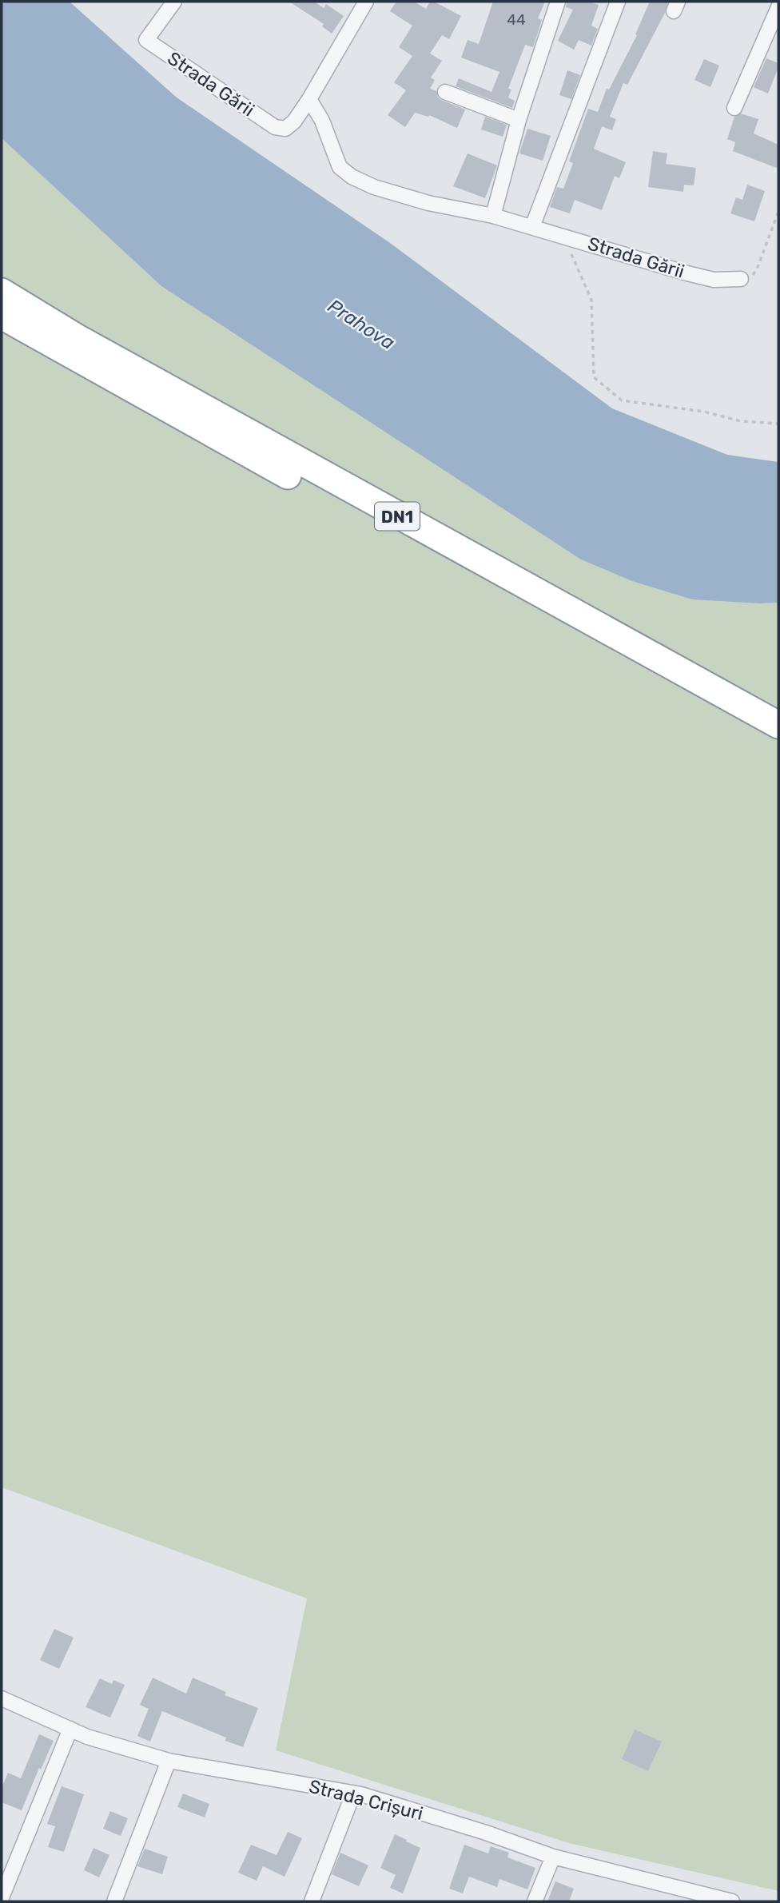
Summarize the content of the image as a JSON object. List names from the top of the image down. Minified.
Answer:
{"streets":{"highway":["DN1"],"street":["Strada Gării","Strada Crișuri"]},"water":["Prahova"],"house_numbers":["44"]}
